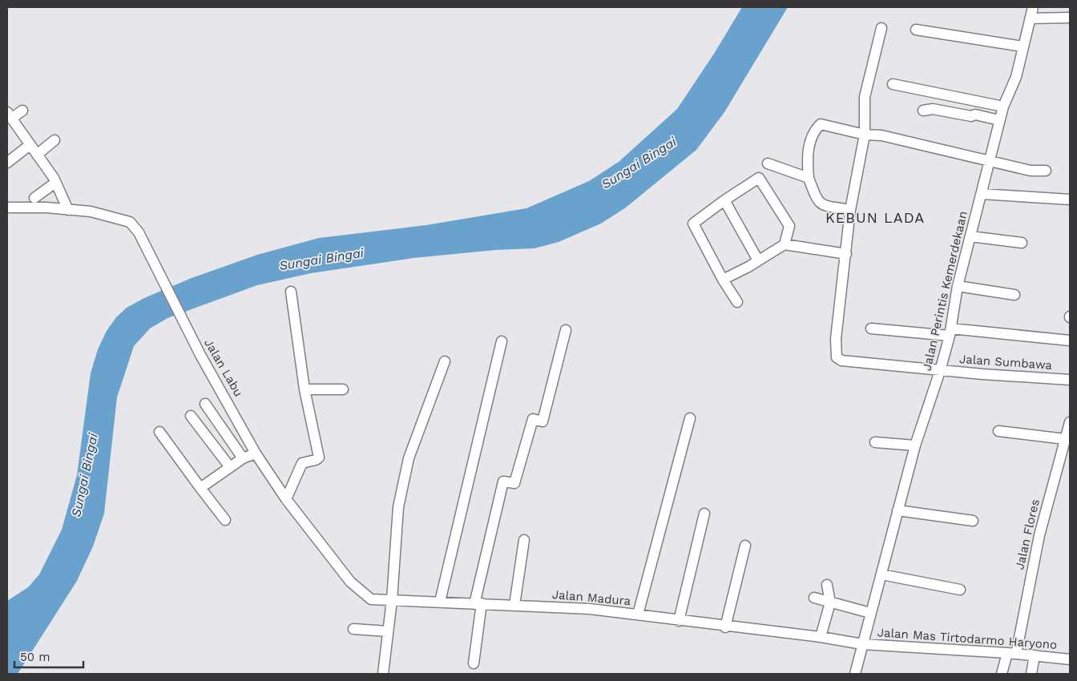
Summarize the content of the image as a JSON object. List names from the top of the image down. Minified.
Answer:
{"streets":{"street":["Jalan Perintis Kemerdekaan","Jalan Sumbawa","Jalan Labu","Jalan Flores","Jalan Madura","Jalan Mas Tirtodarmo Haryono"]},"crossings":[["Jalan Perintis Kemerdekaan","Jalan Sumbawa"],["Jalan Perintis Kemerdekaan","Jalan Madura"],["Jalan Perintis Kemerdekaan","Jalan Mas Tirtodarmo Haryono"],["Jalan Labu","Jalan Madura"],["Jalan Flores","Jalan Mas Tirtodarmo Haryono"],["Jalan Madura","Jalan Mas Tirtodarmo Haryono"]],"districts":["KEBUN LADA"],"water":["Sungai Bingai"],"scale_bar":"50 m"}
